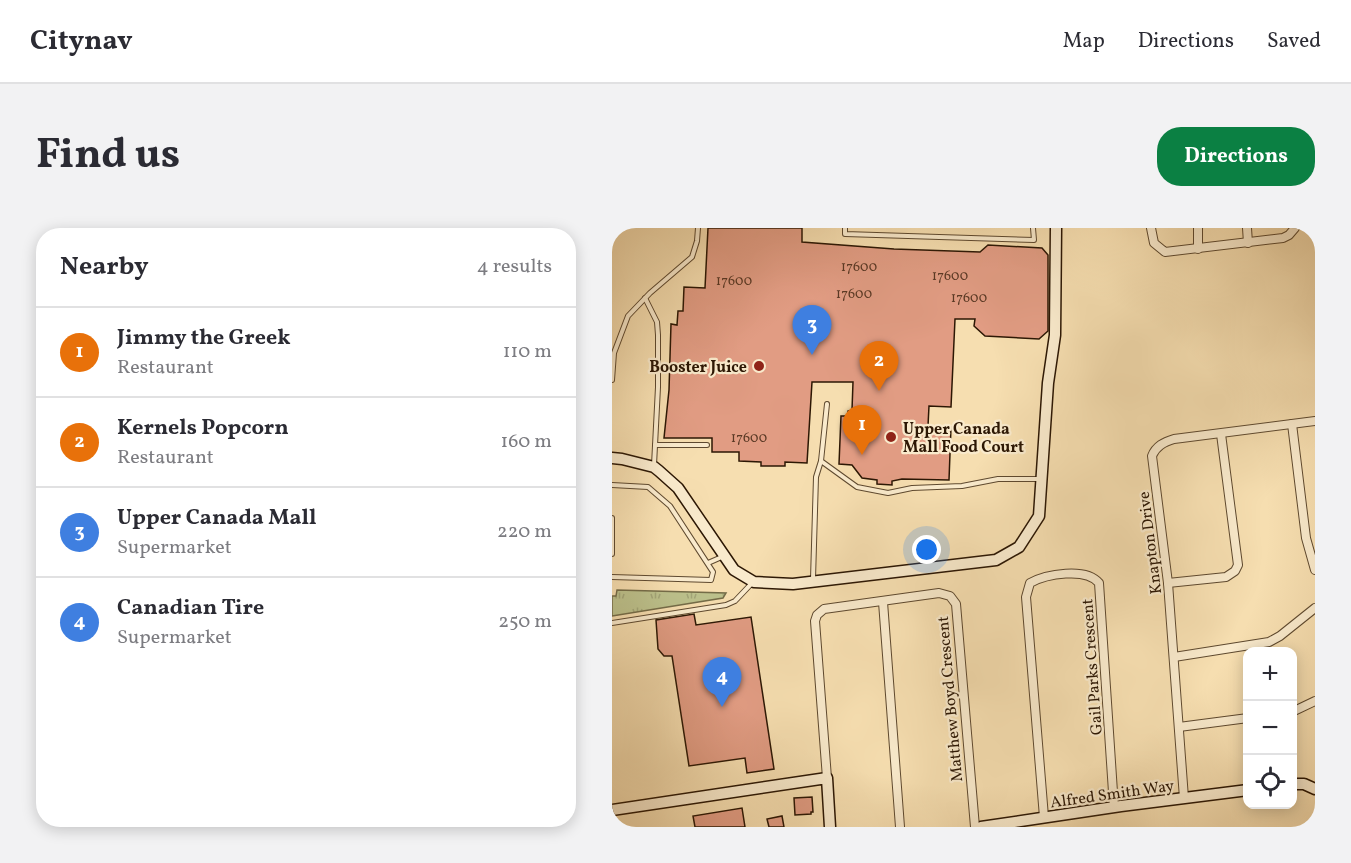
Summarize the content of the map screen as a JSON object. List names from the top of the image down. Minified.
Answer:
{"streets":{"street":["Knapton Drive","Gail Parks Crescent","Matthew Boyd Crescent","Alfred Smith Way"]},"crossings":[["Knapton Drive","Alfred Smith Way"],["Gail Parks Crescent","Alfred Smith Way"]],"places":["Booster Juice","Upper Canada Mall Food Court"],"house_numbers":["17600","17600","17600","17600","17600","17600"],"page":{"header":"Citynav","nav":["Map","Directions","Saved"],"title":"Find us","buttons":"Directions","heading":["Nearby","4 results"],"pins":["3","2","1","4"],"list":[{"mark":"1","name":"Jimmy the Greek","note":"Restaurant","value":"110 m"},{"mark":"2","name":"Kernels Popcorn","note":"Restaurant","value":"160 m"},{"mark":"3","name":"Upper Canada Mall","note":"Supermarket","value":"220 m"},{"mark":"4","name":"Canadian Tire","note":"Supermarket","value":"250 m"}],"map_buttons":["+","−"]}}
